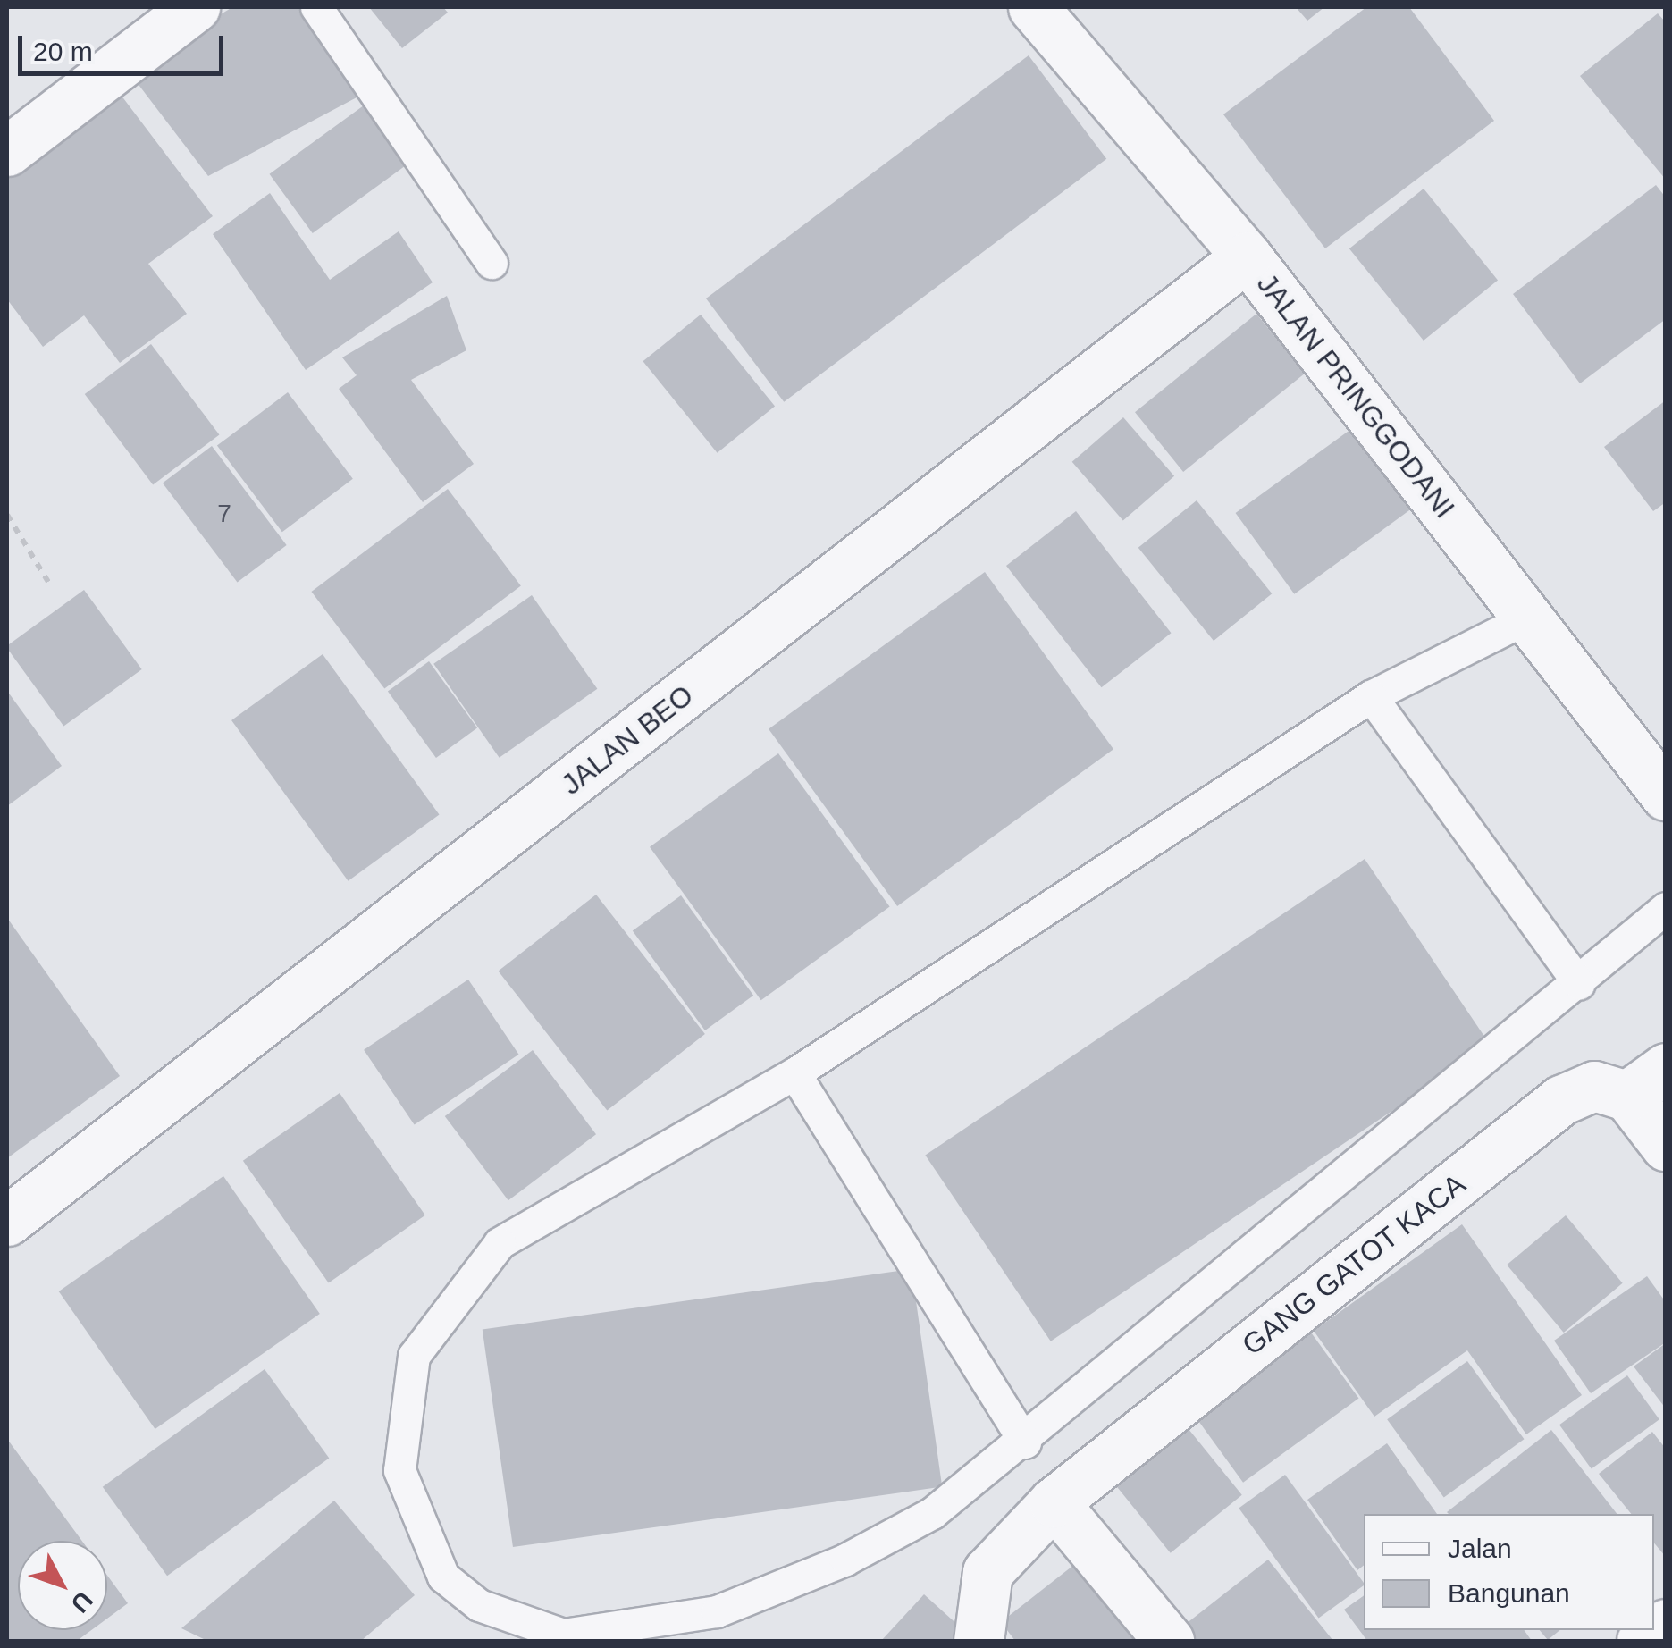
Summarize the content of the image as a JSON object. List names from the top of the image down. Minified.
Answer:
{"streets":{"street":["JALAN PRINGGODANI","JALAN BEO","GANG GATOT KACA"]},"crossings":[["JALAN PRINGGODANI","JALAN BEO"]],"house_numbers":["7"],"legend":["Jalan","Bangunan"],"scale_bar":"20 m","north":"bottom right"}
